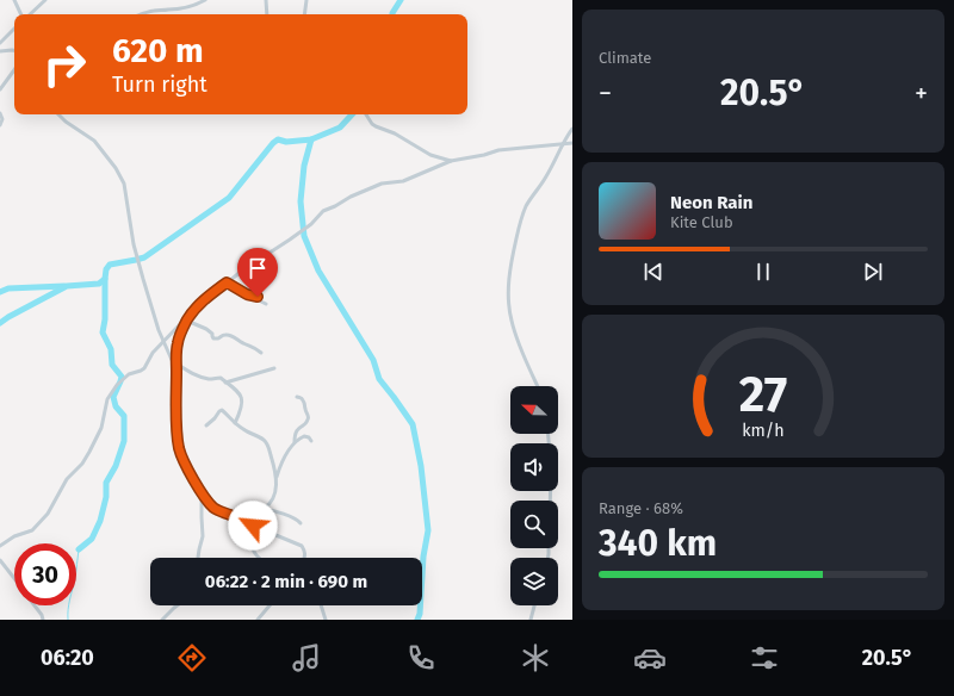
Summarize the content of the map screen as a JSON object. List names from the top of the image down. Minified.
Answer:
{"north":"left","page":{"tile":["Climate",["Range · 68%","340 km"]],"turn":["620 m","Turn right"],"heat":["−","20.5°","+"],"song":["Neon Rain","Kite Club"],"limit":"30","trip":"06:22 · 2 min · 690 m","tabs":["06:20","20.5°"],"gauge":["27","km/h"]}}
